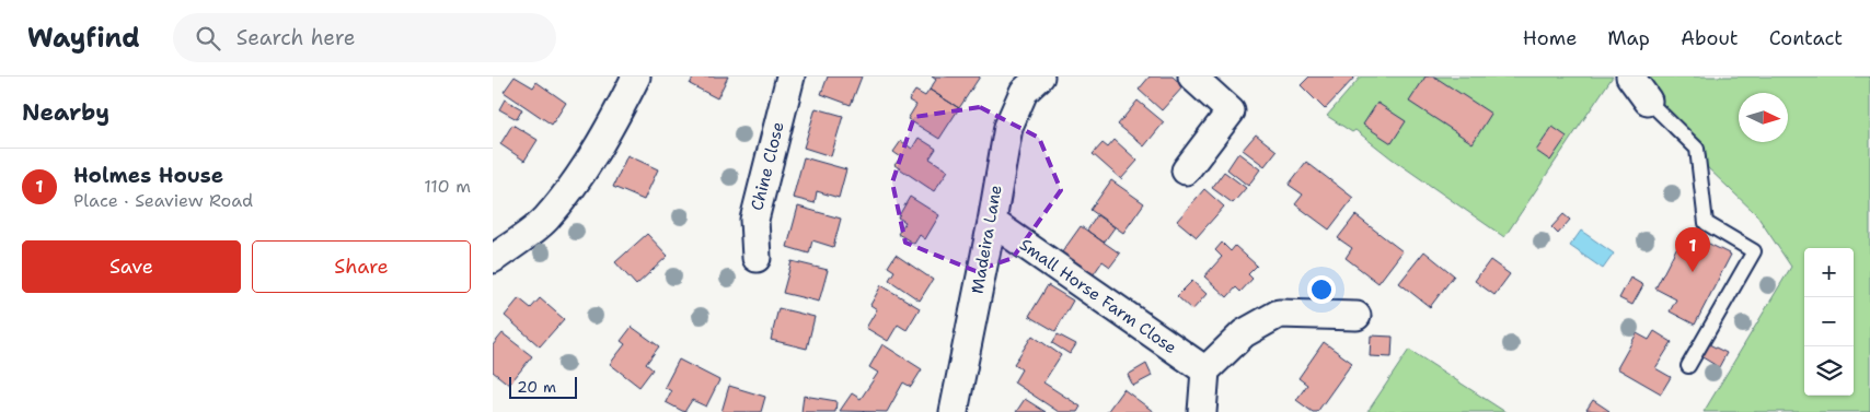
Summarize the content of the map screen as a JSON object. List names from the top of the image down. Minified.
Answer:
{"streets":{"street":["Chine Close","Madeira Lane","Small Horse Farm Close"]},"crossings":[["Madeira Lane","Small Horse Farm Close"]],"scale_bar":"20 m","north":"right","page":{"header":"Wayfind","search":"Search here","nav":["Home","Map","About","Contact"],"heading":"Nearby","list":[{"mark":"1","name":"Holmes House","note":"Place · Seaview Road","value":"110 m"}],"buttons":["Save","Share"],"pins":"1","map_buttons":["+","−"],"scale":"20 m"}}
